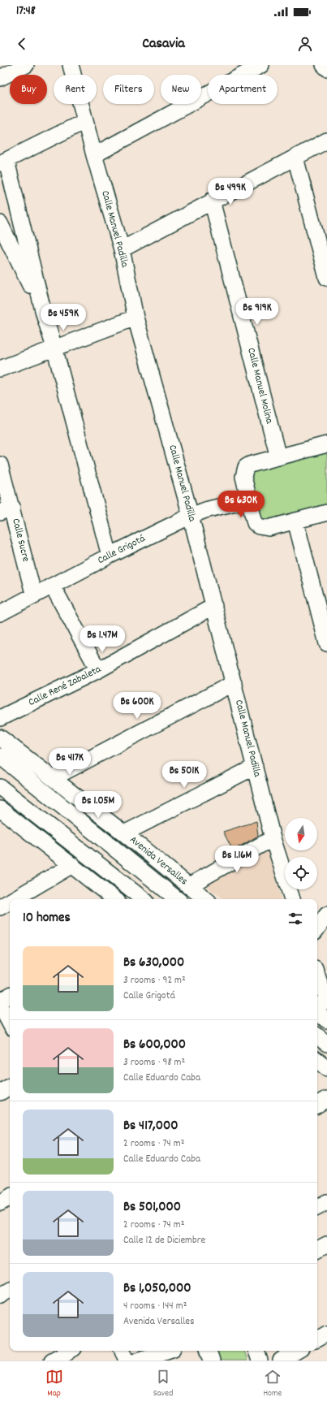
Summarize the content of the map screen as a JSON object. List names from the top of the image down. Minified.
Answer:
{"streets":{"street":["Calle Manuel Padilla","Calle Manuel Molina","Calle Sucre","Calle Grigotá","Calle René Zabaleta","Avenida Versalles"]},"crossings":[["Calle Manuel Padilla","Calle Grigotá"],["Calle Manuel Padilla","Calle René Zabaleta"],["Calle Sucre","Calle Grigotá"]],"north":"bottom","page":{"status":"17:48","header":"Casavia","chip":["Buy","Rent","Filters","New","Apartment"],"price":["Bs 499K","Bs 919K","Bs 459K","Bs 630K","Bs 1.47M","Bs 600K","Bs 417K","Bs 501K","Bs 1.05M","Bs 1.16M"],"heading":"10 homes","list":[{"name":"Bs 630,000","note":"3 rooms · 92 m² · Calle Grigotá"},{"name":"Bs 600,000","note":"3 rooms · 98 m² · Calle Eduardo Caba"},{"name":"Bs 417,000","note":"2 rooms · 74 m² · Calle Eduardo Caba"},{"name":"Bs 501,000","note":"2 rooms · 74 m² · Calle 12 de Diciembre"},{"name":"Bs 1,050,000","note":"4 rooms · 144 m² · Avenida Versalles"}],"tabs":["Map","Saved","Home"]}}
